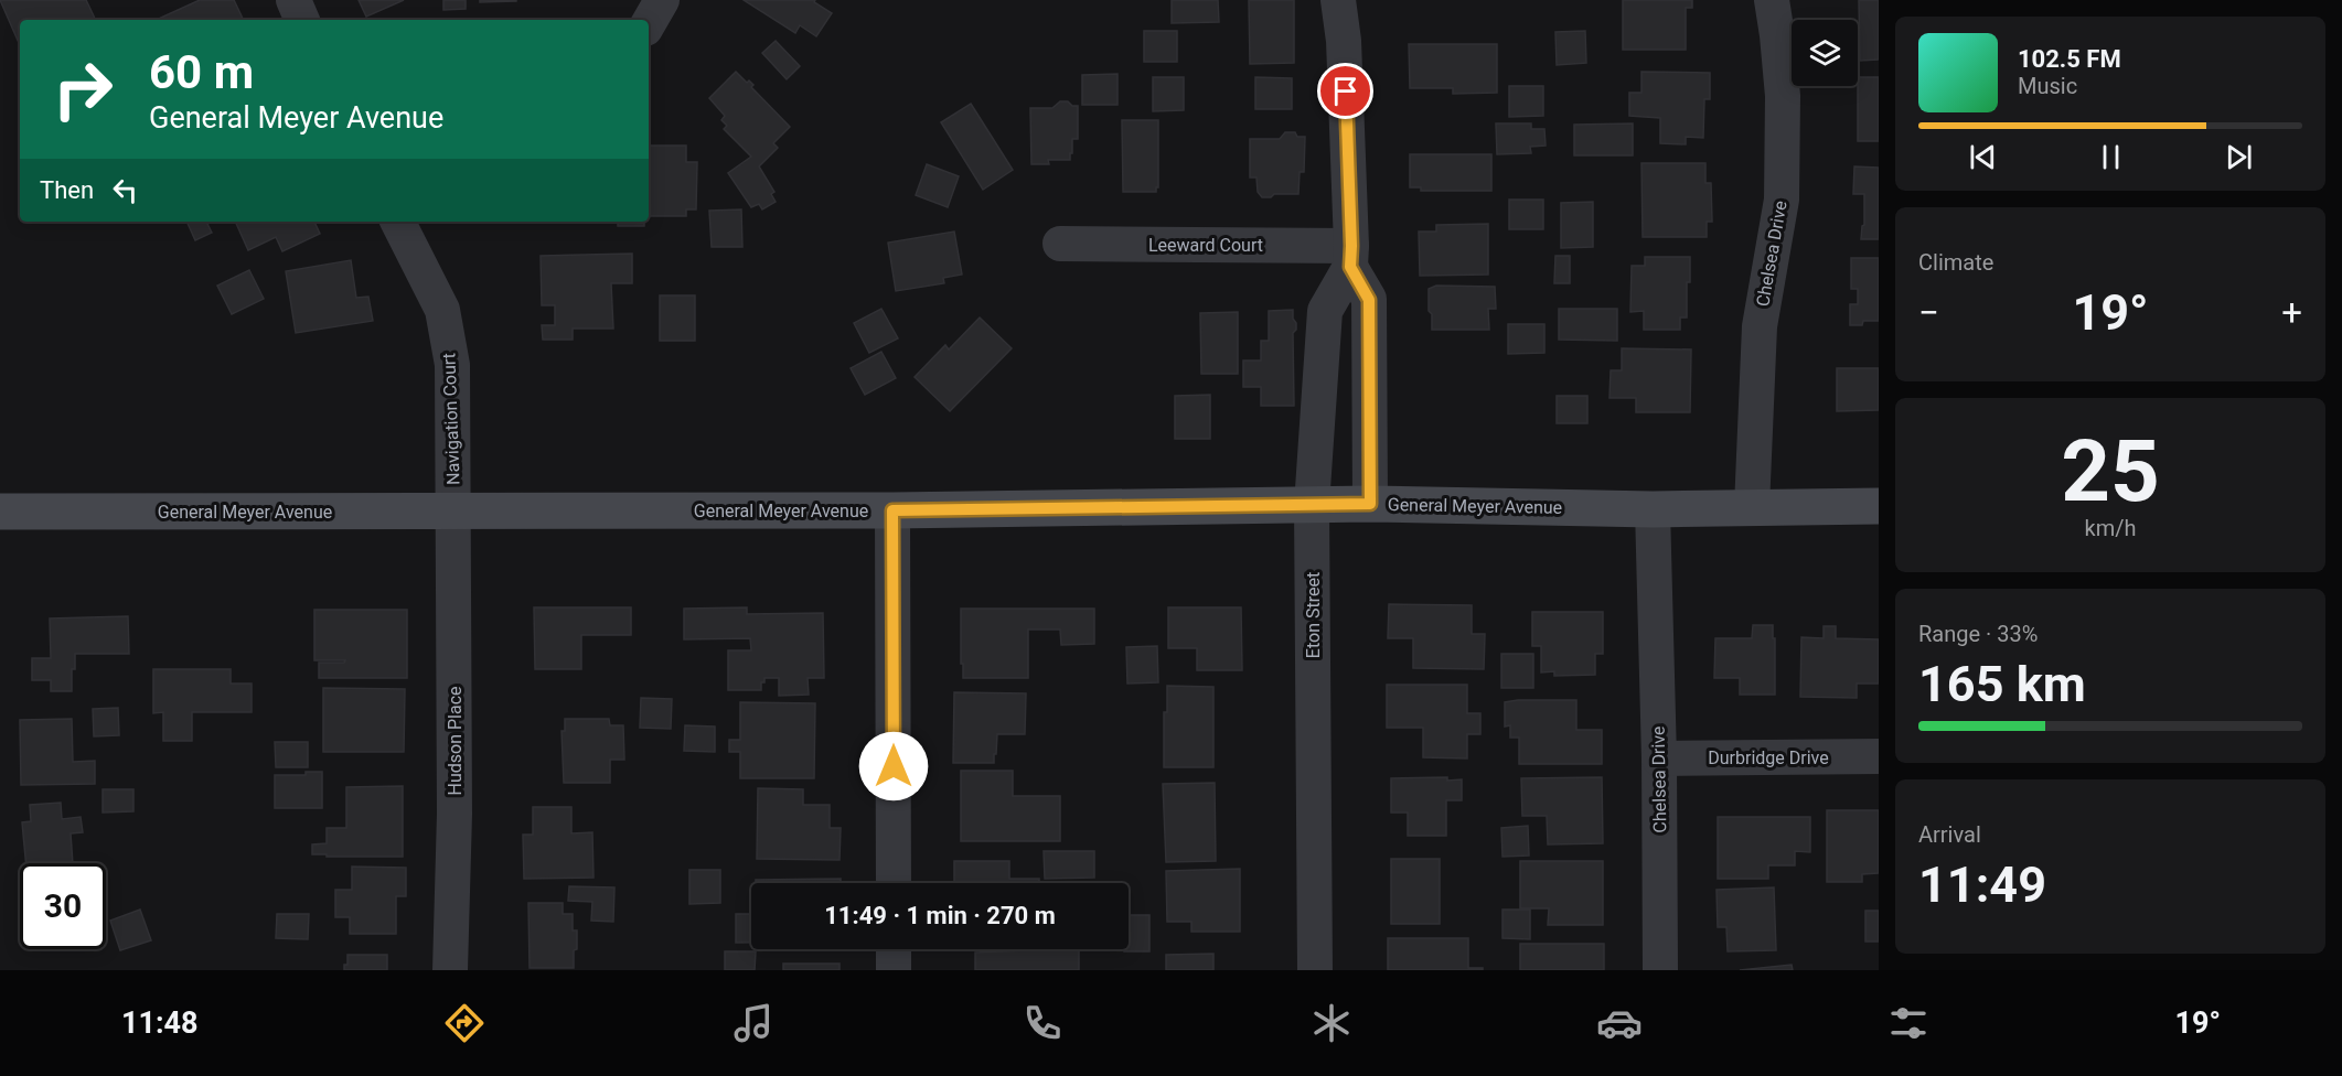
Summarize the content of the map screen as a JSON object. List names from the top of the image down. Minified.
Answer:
{"streets":{"main road":["General Meyer Avenue"],"street":["Leeward Court","Chelsea Drive","Navigation Court","Eton Street","Hudson Place","Durbridge Drive"]},"crossings":[["Leeward Court","Eton Street"],["Chelsea Drive","General Meyer Avenue"],["Chelsea Drive","Durbridge Drive"],["Navigation Court","General Meyer Avenue"],["Navigation Court","Hudson Place"],["General Meyer Avenue","Eton Street"],["General Meyer Avenue","Hudson Place"]],"page":{"turn":["60 m","General Meyer Avenue"],"song":["102.5 FM","Music"],"then":"Then","tile":["Climate",["25","km/h"],["Range · 33%","165 km"],["Arrival","11:49"]],"heat":["−","19°","+"],"limit":"30","trip":"11:49 · 1 min · 270 m","tabs":["11:48","19°"]}}
